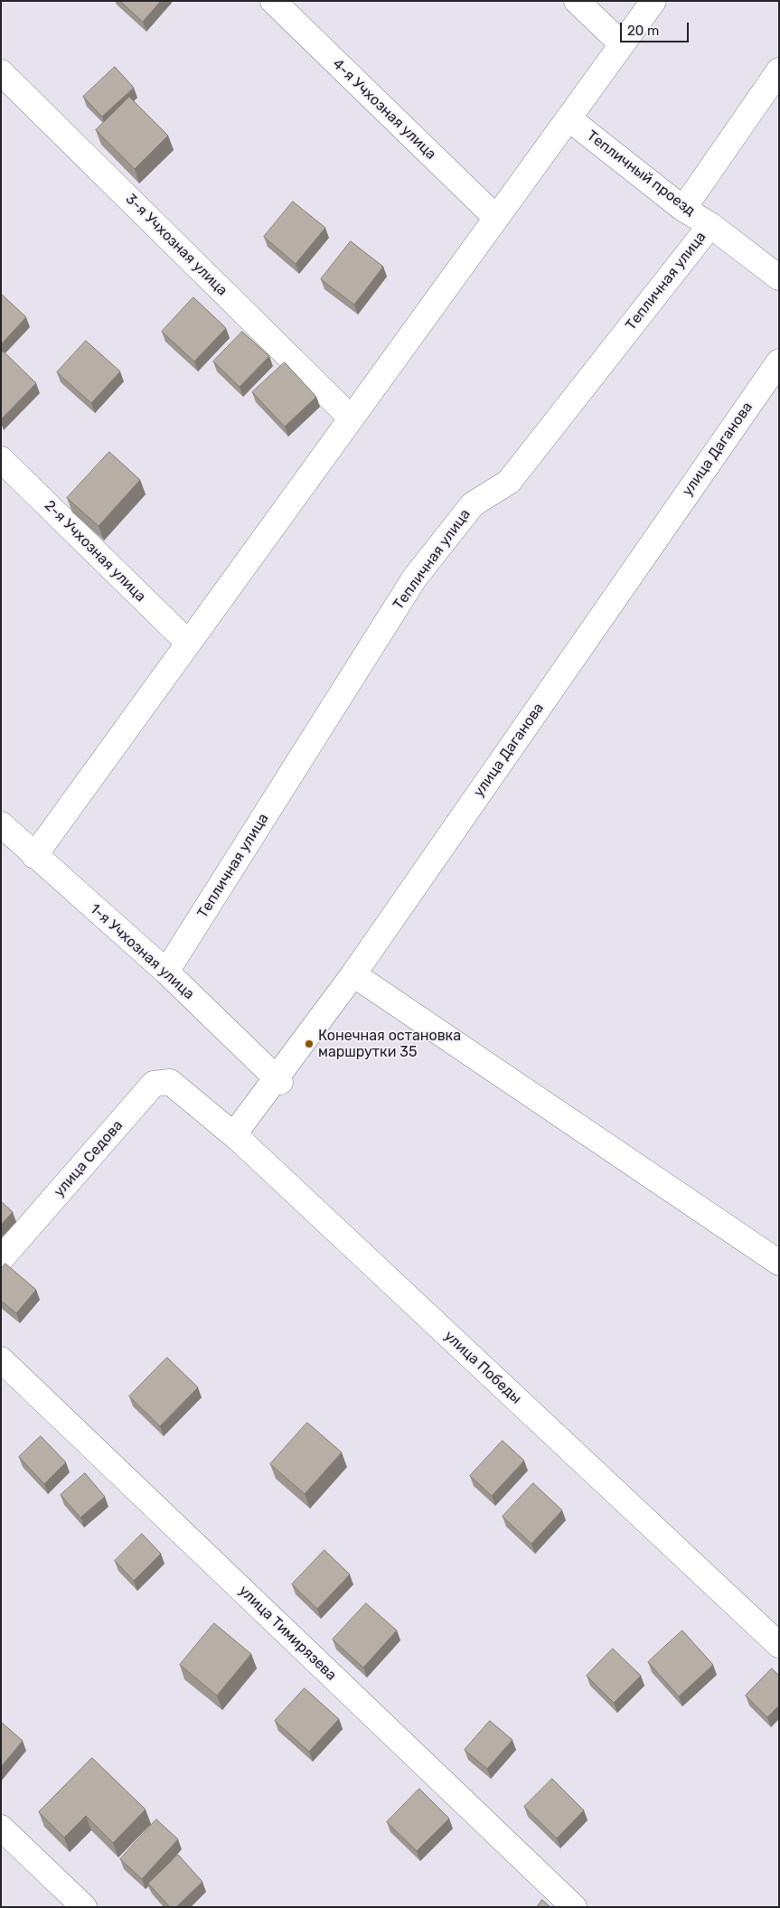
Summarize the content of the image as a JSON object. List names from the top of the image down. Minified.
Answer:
{"streets":{"street":["4-я Учхозная улица","Тепличный проезд","3-я Учхозная улица","Тепличная улица","улица Даганова","2-я Учхозная улица","1-я Учхозная улица","улица Седова","улица Победы","улица Тимирязева"]},"crossings":[["Тепличный проезд","Тепличная улица"],["Тепличная улица","1-я Учхозная улица"],["улица Даганова","1-я Учхозная улица"],["улица Даганова","улица Победы"],["улица Седова","улица Победы"]],"places":["Конечная остановка маршрутки 35"],"scale_bar":"20 m"}
